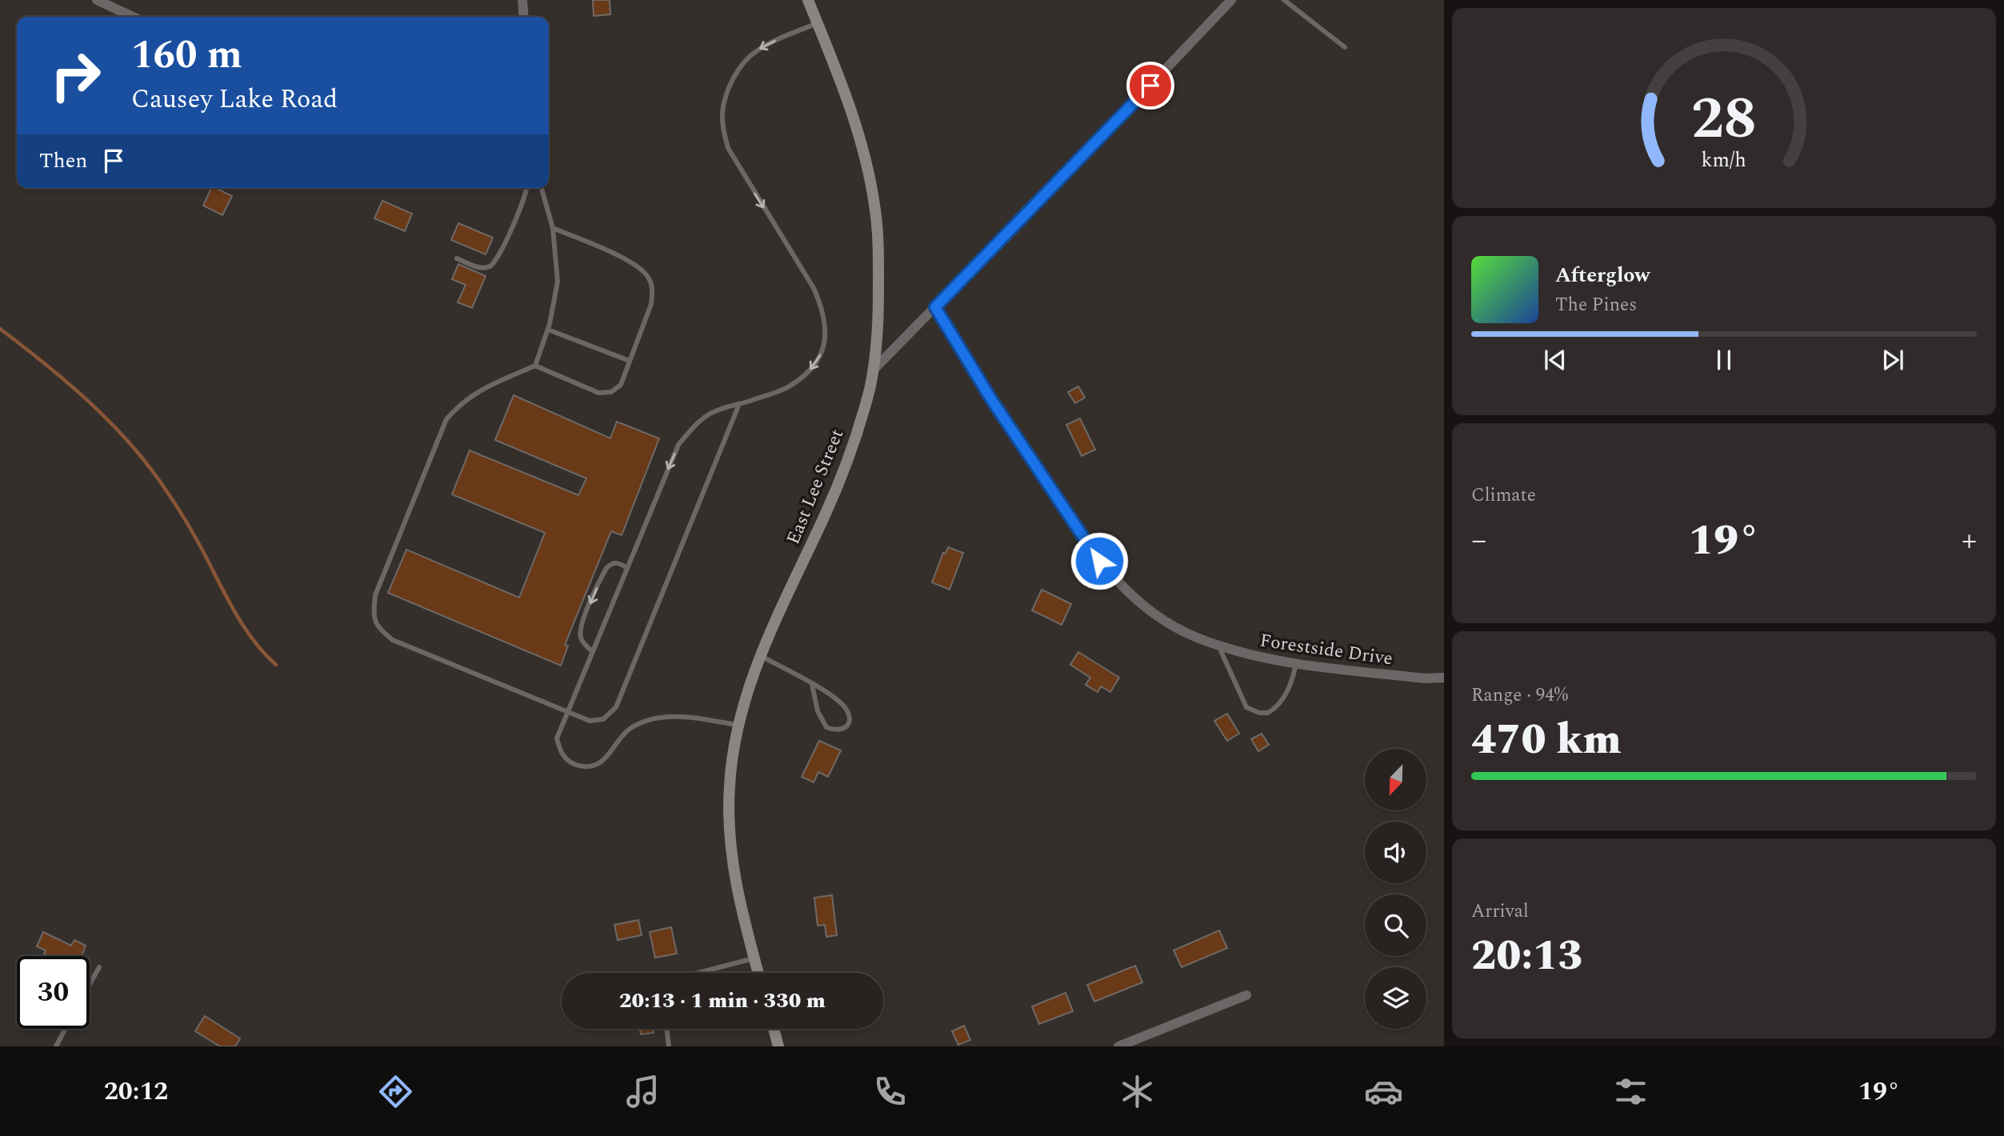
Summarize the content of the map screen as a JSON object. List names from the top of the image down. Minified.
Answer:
{"streets":{"street":["East Lee Street","Forestside Drive"]},"north":"bottom left","page":{"turn":["160 m","Causey Lake Road"],"then":"Then","song":["Afterglow","The Pines"],"tile":["Climate",["Range · 94%","470 km"],["Arrival","20:13"]],"heat":["−","19°","+"],"limit":"30","trip":"20:13 · 1 min · 330 m","tabs":["20:12","19°"],"gauge":["28","km/h"]}}
